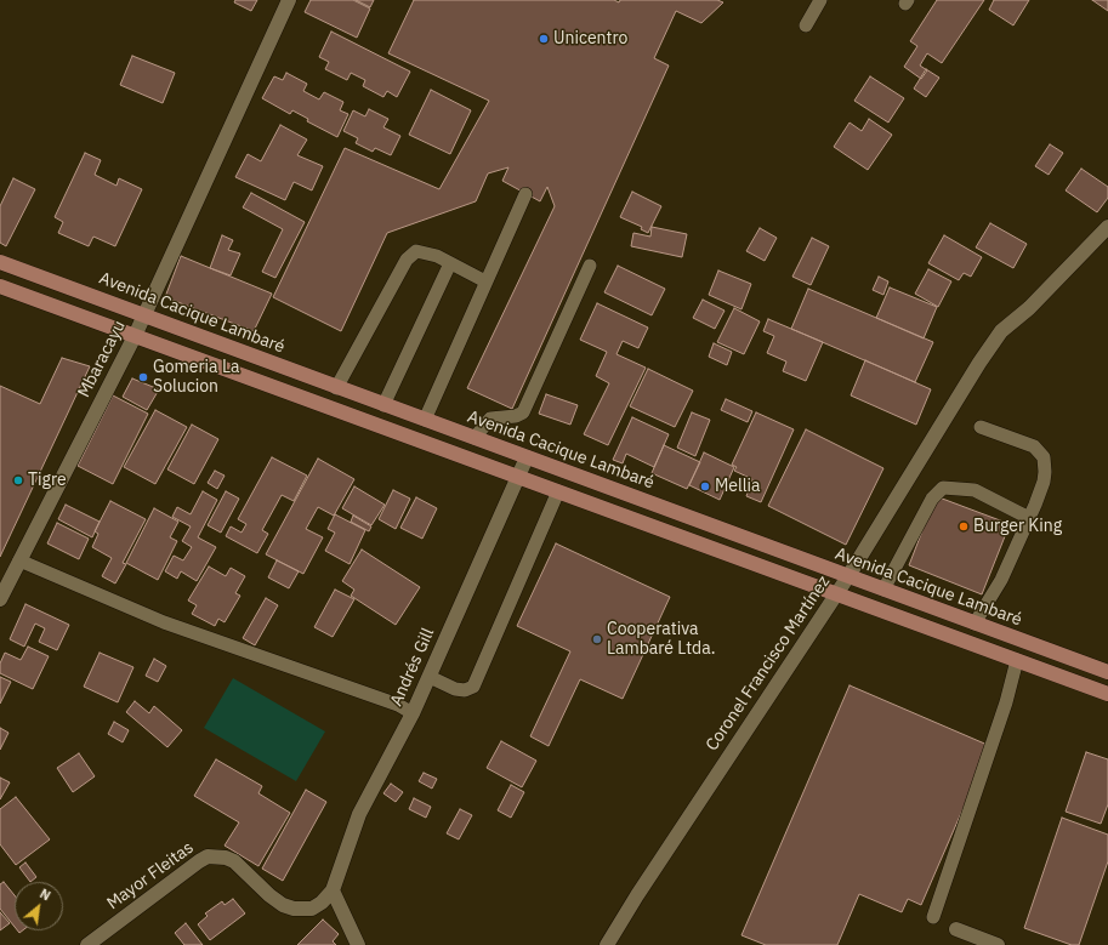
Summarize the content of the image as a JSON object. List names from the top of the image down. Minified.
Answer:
{"streets":{"main road":["Avenida Cacique Lambaré"],"street":["Mbaracayu","Coronel Francisco Martínez","Andrés Gill","Mayor Fleitas"]},"crossings":[["Avenida Cacique Lambaré","Mbaracayu"],["Avenida Cacique Lambaré","Coronel Francisco Martínez"],["Avenida Cacique Lambaré","Andrés Gill"],["Andrés Gill","Mayor Fleitas"]],"places":["Unicentro","Gomeria La Solucion","Tigre","Mellia","Burger King","Cooperativa Lambaré Ltda."],"north":"top right"}
